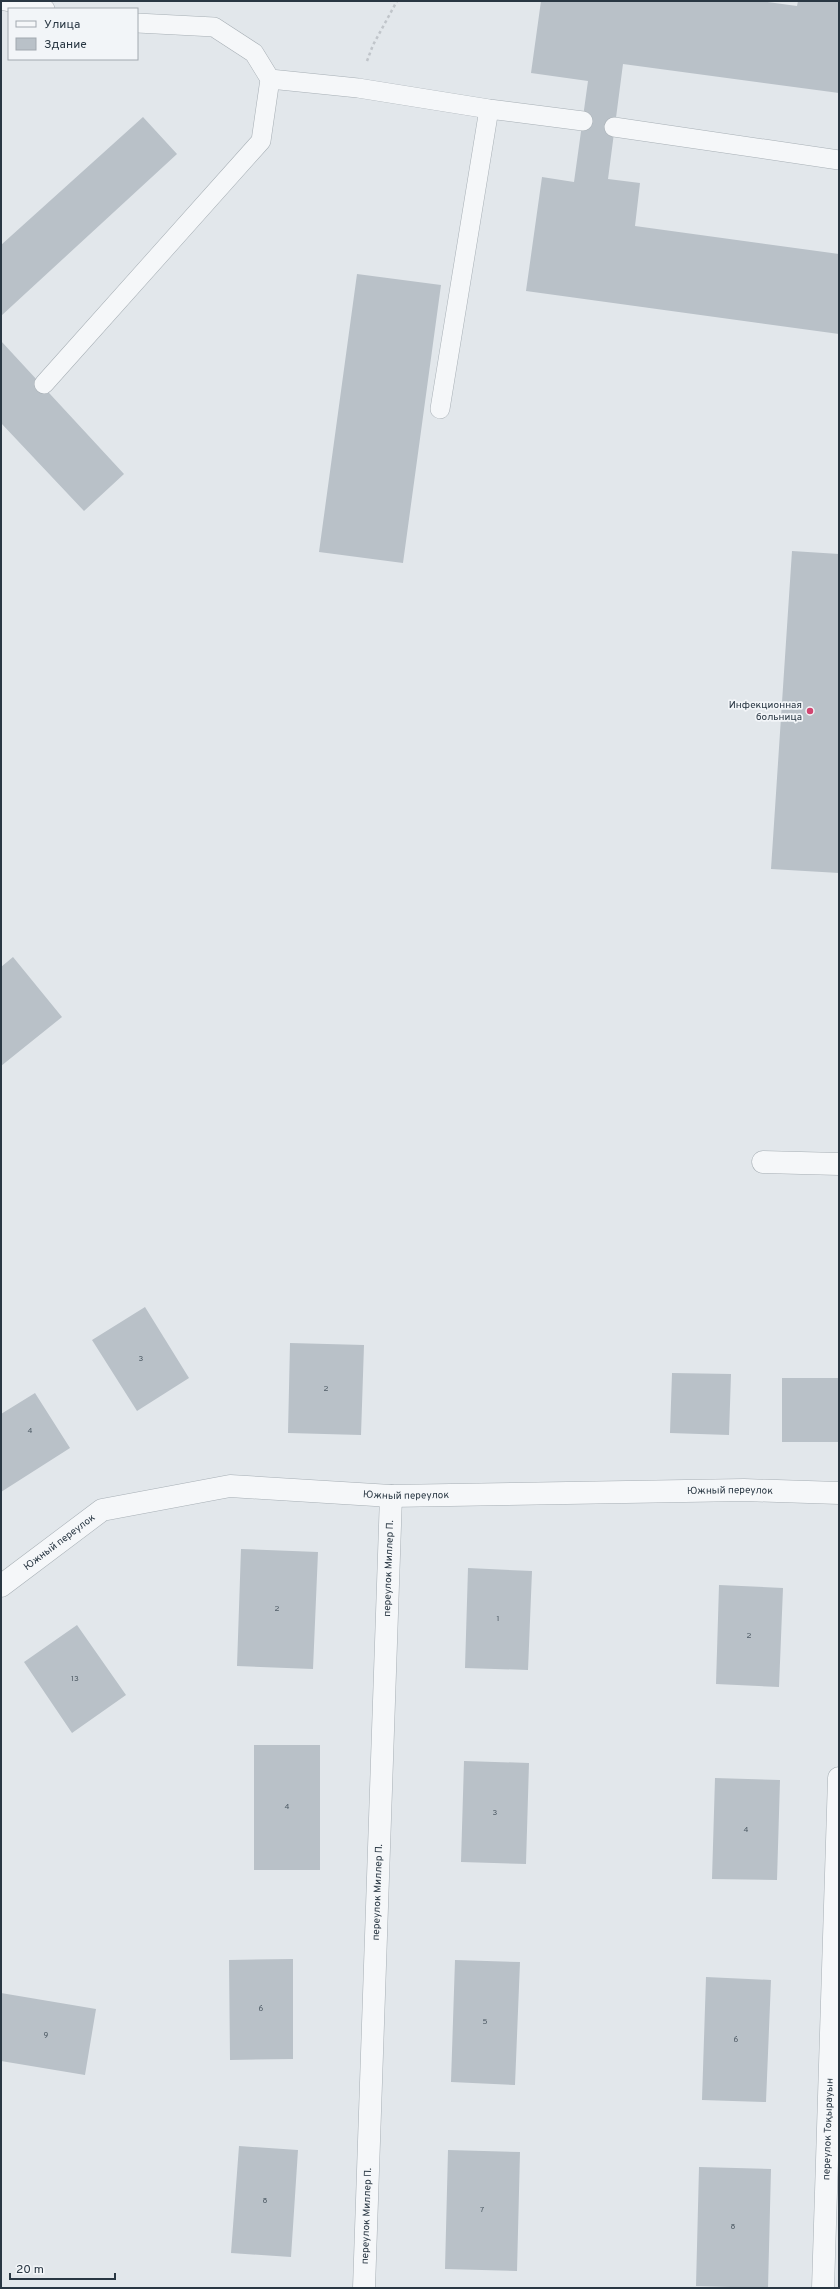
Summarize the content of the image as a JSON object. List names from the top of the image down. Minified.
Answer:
{"streets":{"street":["Южный переулок","переулок Миллер П.","переулок Тоқырауын"]},"crossings":[["Южный переулок","переулок Миллер П."]],"places":["Инфекционная больница"],"house_numbers":["3","2","4","2","1","2","13","4","3","4","6","5","9","6","8","7","8"],"legend":["Улица","Здание"],"scale_bar":"20 m"}
